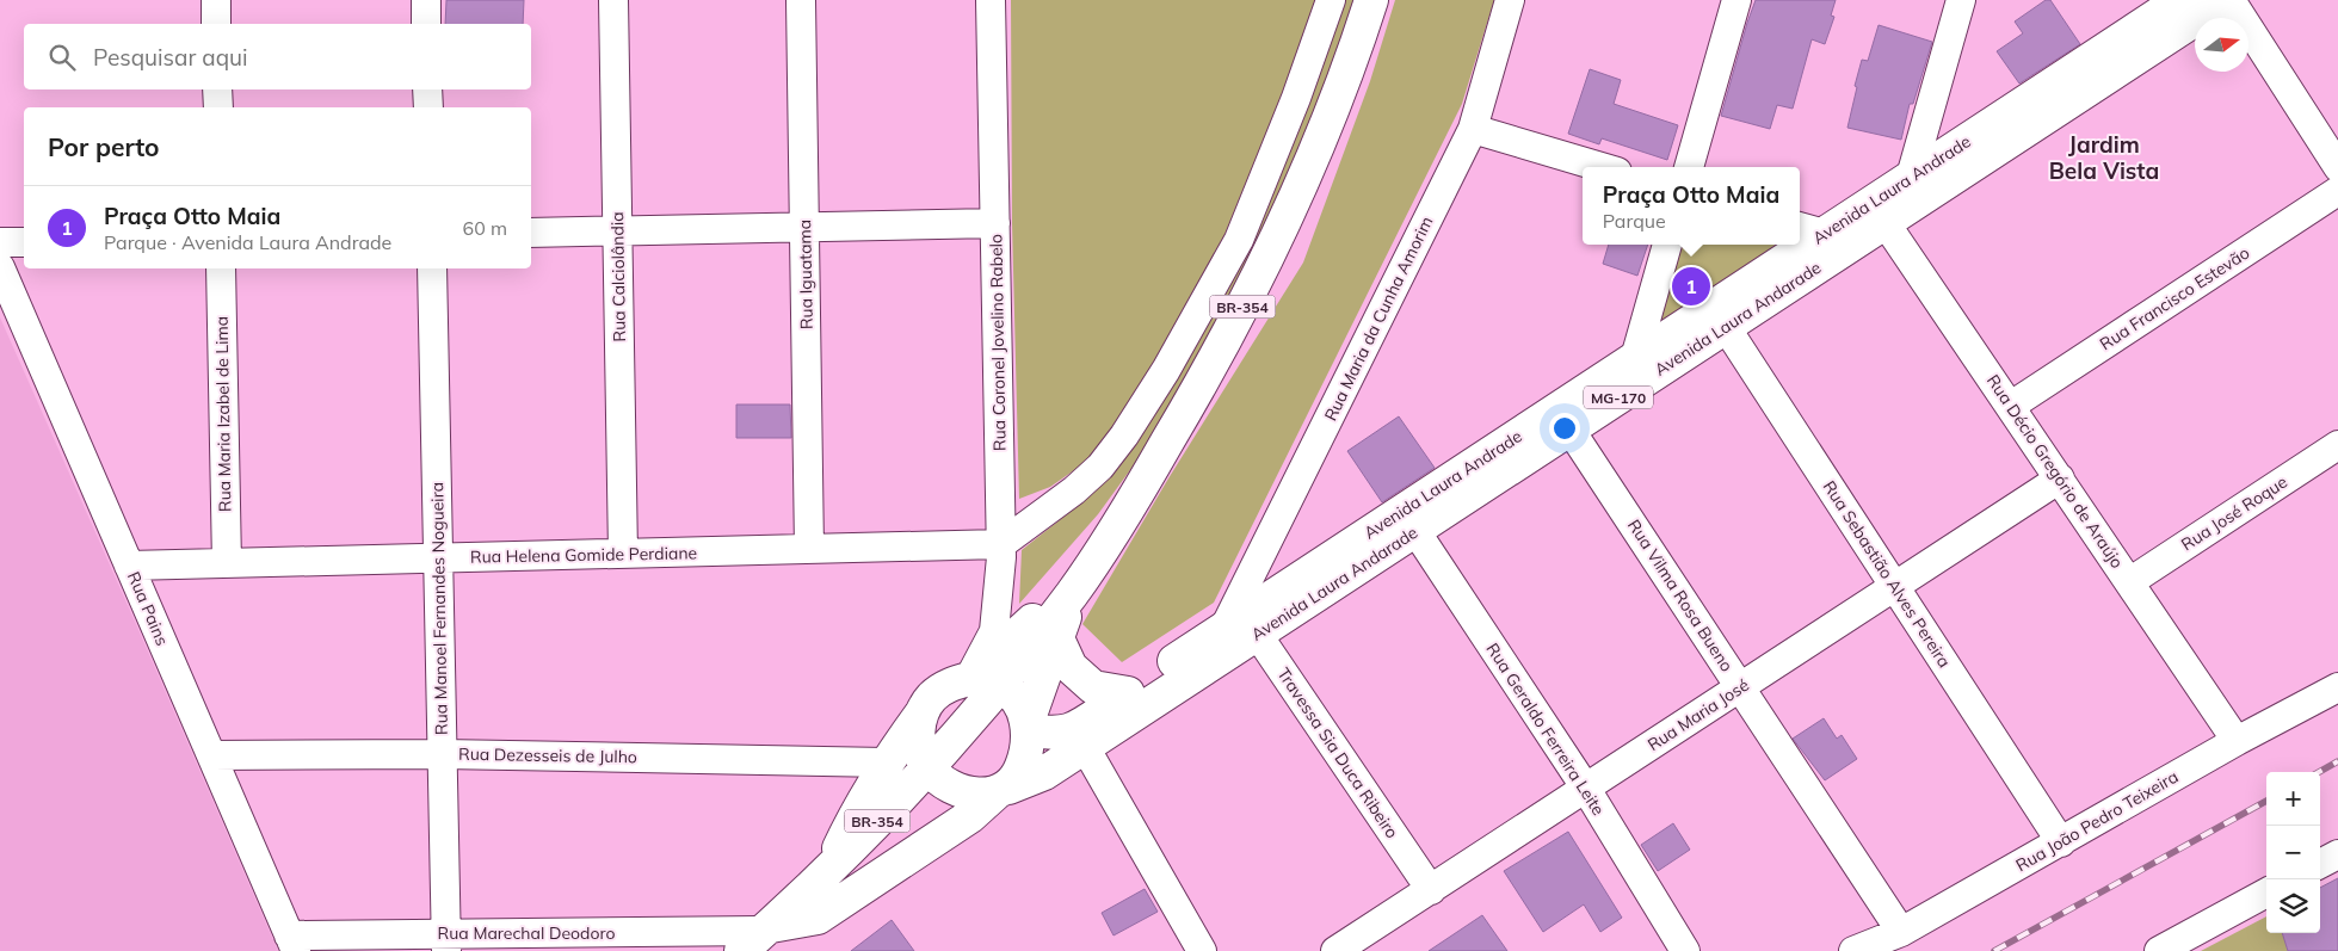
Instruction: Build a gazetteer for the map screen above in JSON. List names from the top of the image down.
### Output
{
  "streets": {
    "main road": [
      "Avenida Laura Andrade",
      "BR-354",
      "Avenida Laura Andarade",
      "MG-170"
    ],
    "street": [
      "Rua Iguatama",
      "Rua Calciolândia",
      "Rua Francisco Estevão",
      "Rua Maria da Cunha Amorim",
      "Rua Coronel Jovelino Rabelo",
      "Rua Maria Izabel de Lima",
      "Rua Décio Gregório de Araújo",
      "Rua José Roque",
      "Rua Helena Gomide Perdiane",
      "Rua Sebastião Alves Pereira",
      "Rua Vilma Rosa Bueno",
      "Rua Pains",
      "Rua Manoel Fernandes Nogueira",
      "Rua Maria José",
      "Rua Geraldo Ferreira Leite",
      "Travessa Sia Duca Ribeiro",
      "Rua Dezesseis de Julho",
      "Rua João Pedro Teixeira",
      "Rua Marechal Deodoro"
    ]
  },
  "crossings": [
    ["Avenida Laura Andrade", "Avenida Laura Andarade"],
    ["Avenida Laura Andrade", "Rua Décio Gregório de Araújo"],
    ["Avenida Laura Andrade", "Rua Sebastião Alves Pereira"],
    ["Avenida Laura Andrade", "Rua Vilma Rosa Bueno"],
    ["Rua Iguatama", "Rua Helena Gomide Perdiane"],
    ["Rua Calciolândia", "Rua Helena Gomide Perdiane"],
    ["Rua Francisco Estevão", "Rua Décio Gregório de Araújo"],
    ["BR-354", "Rua Marechal Deodoro"],
    ["Rua Maria da Cunha Amorim", "Avenida Laura Andarade"],
    ["Rua Maria da Cunha Amorim", "MG-170"],
    ["Rua Maria da Cunha Amorim", "Travessa Sia Duca Ribeiro"],
    ["Avenida Laura Andarade", "MG-170"],
    ["Avenida Laura Andarade", "Rua Décio Gregório de Araújo"],
    ["Avenida Laura Andarade", "Rua Sebastião Alves Pereira"],
    ["Avenida Laura Andarade", "Rua Vilma Rosa Bueno"],
    ["Avenida Laura Andarade", "Rua Geraldo Ferreira Leite"],
    ["Avenida Laura Andarade", "Travessa Sia Duca Ribeiro"],
    ["Rua Coronel Jovelino Rabelo", "Rua Helena Gomide Perdiane"],
    ["MG-170", "Travessa Sia Duca Ribeiro"],
    ["Rua Maria Izabel de Lima", "Rua Helena Gomide Perdiane"],
    ["Rua Décio Gregório de Araújo", "Rua José Roque"],
    ["Rua Décio Gregório de Araújo", "Rua Maria José"],
    ["Rua Décio Gregório de Araújo", "Rua João Pedro Teixeira"],
    ["Rua Helena Gomide Perdiane", "Rua Pains"],
    ["Rua Helena Gomide Perdiane", "Rua Manoel Fernandes Nogueira"],
    ["Rua Sebastião Alves Pereira", "Rua Maria José"],
    ["Rua Sebastião Alves Pereira", "Rua João Pedro Teixeira"],
    ["Rua Vilma Rosa Bueno", "Rua Maria José"],
    ["Rua Vilma Rosa Bueno", "Rua João Pedro Teixeira"],
    ["Rua Pains", "Rua Dezesseis de Julho"],
    ["Rua Pains", "Rua Marechal Deodoro"],
    ["Rua Manoel Fernandes Nogueira", "Rua Dezesseis de Julho"],
    ["Rua Manoel Fernandes Nogueira", "Rua Marechal Deodoro"],
    ["Rua Maria José", "Rua Geraldo Ferreira Leite"],
    ["Rua Maria José", "Travessa Sia Duca Ribeiro"]
  ],
  "districts": ["Jardim Bela Vista"],
  "north": "right",
  "page": {
    "search": "Pesquisar aqui",
    "heading": "Por perto",
    "popup": ["Praça Otto Maia", "Parque"],
    "list": [
      {
        "mark": "1",
        "name": "Praça Otto Maia",
        "note": "Parque · Avenida Laura Andrade",
        "value": "60 m"
      }
    ],
    "pins": "1",
    "map_buttons": ["+", "−"]
  }
}
